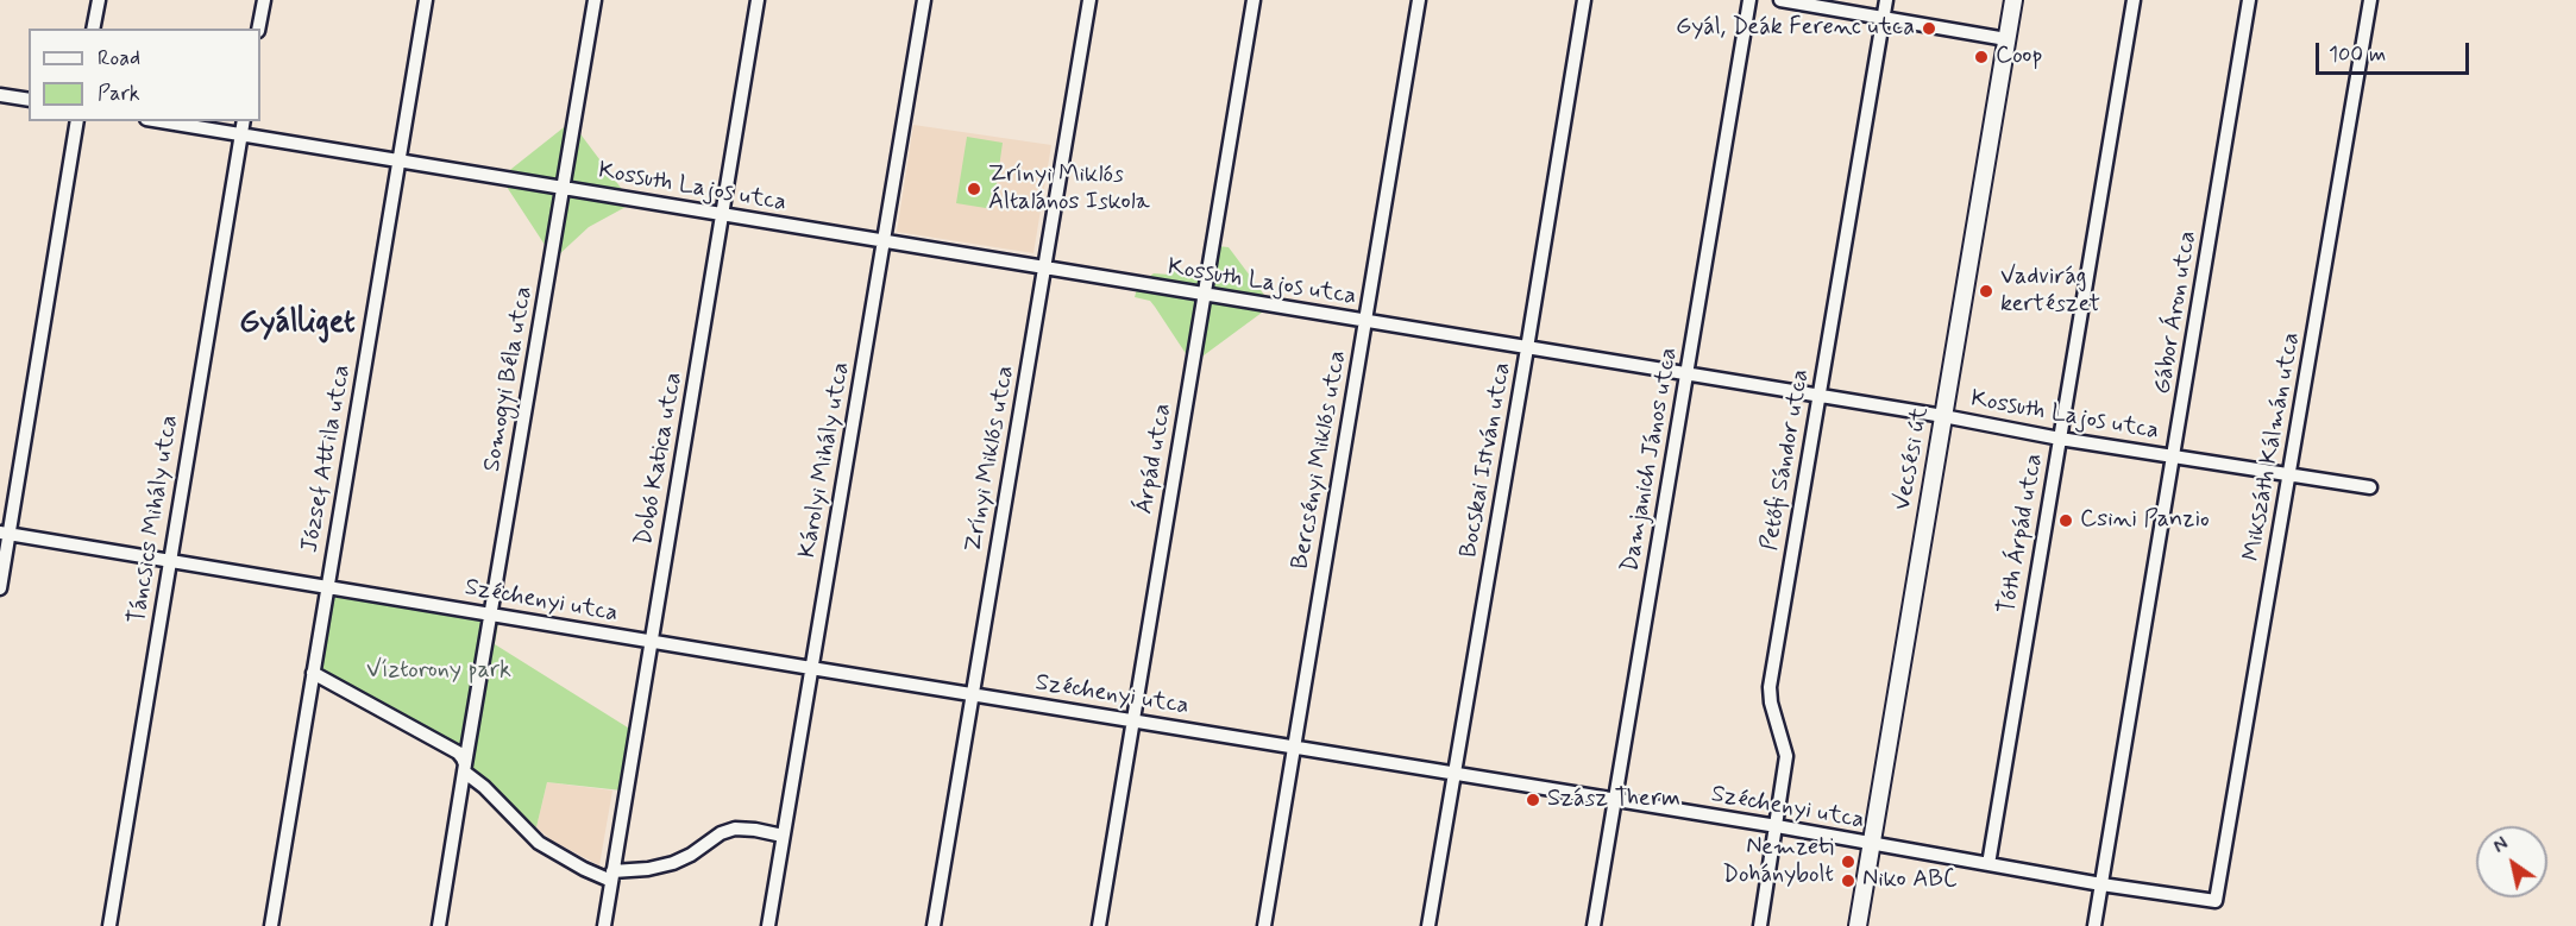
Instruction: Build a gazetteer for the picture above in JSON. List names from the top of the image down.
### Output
{
  "streets": {
    "main road": ["Vecsési út"],
    "street": [
      "Kossuth Lajos utca",
      "Gábor Áron utca",
      "Somogyi Béla utca",
      "Mikszáth Kálmán utca",
      "József Attila utca",
      "Dobó Katica utca",
      "Zrínyi Miklós utca",
      "Árpád utca",
      "Károlyi Mihály utca",
      "Bercsényi Miklós utca",
      "Bocskai István utca",
      "Damjanich János utca",
      "Petőfi Sándor utca",
      "Táncsics Mihály utca",
      "Tóth Árpád utca",
      "Széchenyi utca"
    ]
  },
  "crossings": [
    ["Kossuth Lajos utca", "Gábor Áron utca"],
    ["Kossuth Lajos utca", "Somogyi Béla utca"],
    ["Kossuth Lajos utca", "Mikszáth Kálmán utca"],
    ["Kossuth Lajos utca", "József Attila utca"],
    ["Kossuth Lajos utca", "Dobó Katica utca"],
    ["Kossuth Lajos utca", "Zrínyi Miklós utca"],
    ["Kossuth Lajos utca", "Árpád utca"],
    ["Kossuth Lajos utca", "Vecsési út"],
    ["Kossuth Lajos utca", "Károlyi Mihály utca"],
    ["Kossuth Lajos utca", "Bercsényi Miklós utca"],
    ["Kossuth Lajos utca", "Bocskai István utca"],
    ["Kossuth Lajos utca", "Damjanich János utca"],
    ["Kossuth Lajos utca", "Petőfi Sándor utca"],
    ["Kossuth Lajos utca", "Táncsics Mihály utca"],
    ["Kossuth Lajos utca", "Tóth Árpád utca"],
    ["Gábor Áron utca", "Széchenyi utca"],
    ["Somogyi Béla utca", "Széchenyi utca"],
    ["Mikszáth Kálmán utca", "Széchenyi utca"],
    ["József Attila utca", "Széchenyi utca"],
    ["Dobó Katica utca", "Széchenyi utca"],
    ["Zrínyi Miklós utca", "Széchenyi utca"],
    ["Árpád utca", "Széchenyi utca"],
    ["Vecsési út", "Széchenyi utca"],
    ["Károlyi Mihály utca", "Széchenyi utca"],
    ["Bercsényi Miklós utca", "Széchenyi utca"],
    ["Bocskai István utca", "Széchenyi utca"],
    ["Damjanich János utca", "Széchenyi utca"],
    ["Petőfi Sándor utca", "Széchenyi utca"],
    ["Táncsics Mihály utca", "Széchenyi utca"],
    ["Tóth Árpád utca", "Széchenyi utca"]
  ],
  "districts": ["Gyálliget"],
  "parks": ["Víztorony park"],
  "places": [
    "Gyál, Deák Ferenc utca",
    "Coop",
    "Zrínyi Miklós Általános Iskola",
    "Vadvirág kertészet",
    "Csini Panzio",
    "Szász Therm",
    "Nemzeti Dohánybolt",
    "Niko ABC"
  ],
  "legend": ["Road", "Park"],
  "scale_bar": "100 m",
  "north": "top left"
}
